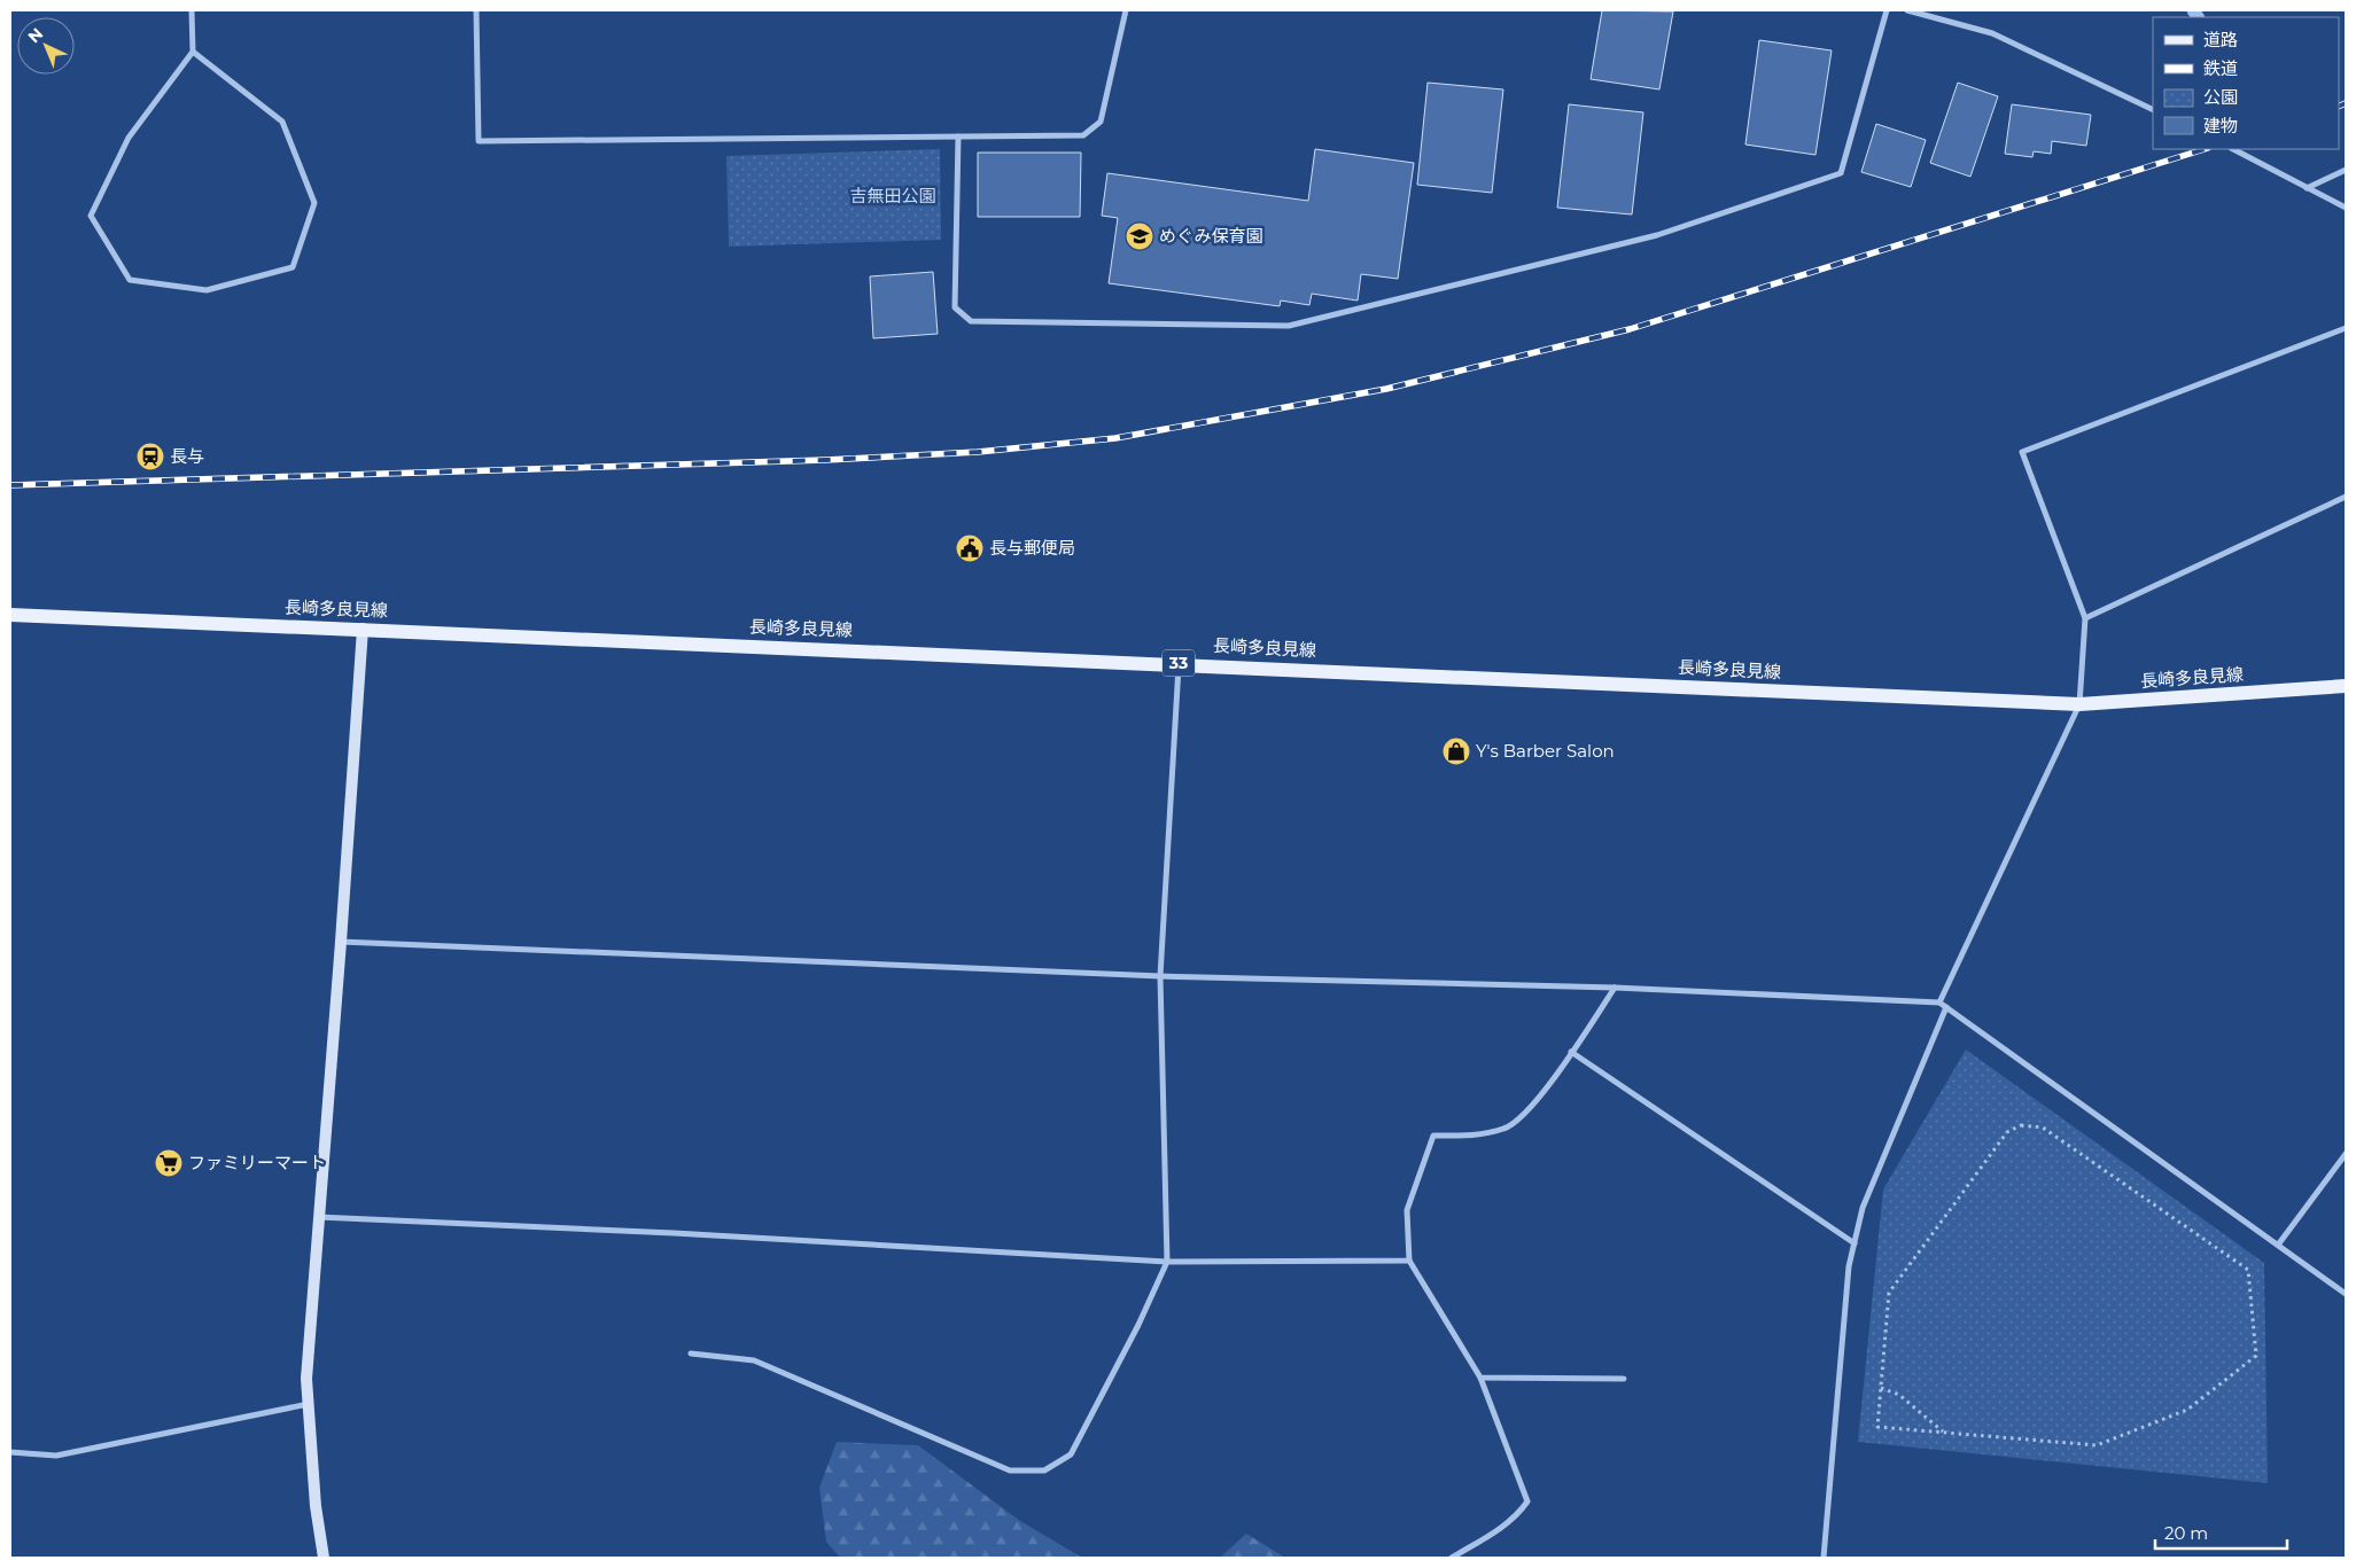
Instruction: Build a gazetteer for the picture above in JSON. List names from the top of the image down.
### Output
{
  "streets": {
    "main road": ["長崎多良見線", "33"]
  },
  "parks": ["吉無田公園"],
  "places": {
    "school or university": ["めぐみ保育園"],
    "station": ["長与"],
    "public building": ["長与郵便局"],
    "shop": ["Y's Barber Salon"],
    "supermarket": ["ファミリーマート"]
  },
  "legend": [
    "道路",
    "鉄道",
    "公園",
    "建物"
  ],
  "scale_bar": "20 m",
  "north": "top left"
}
